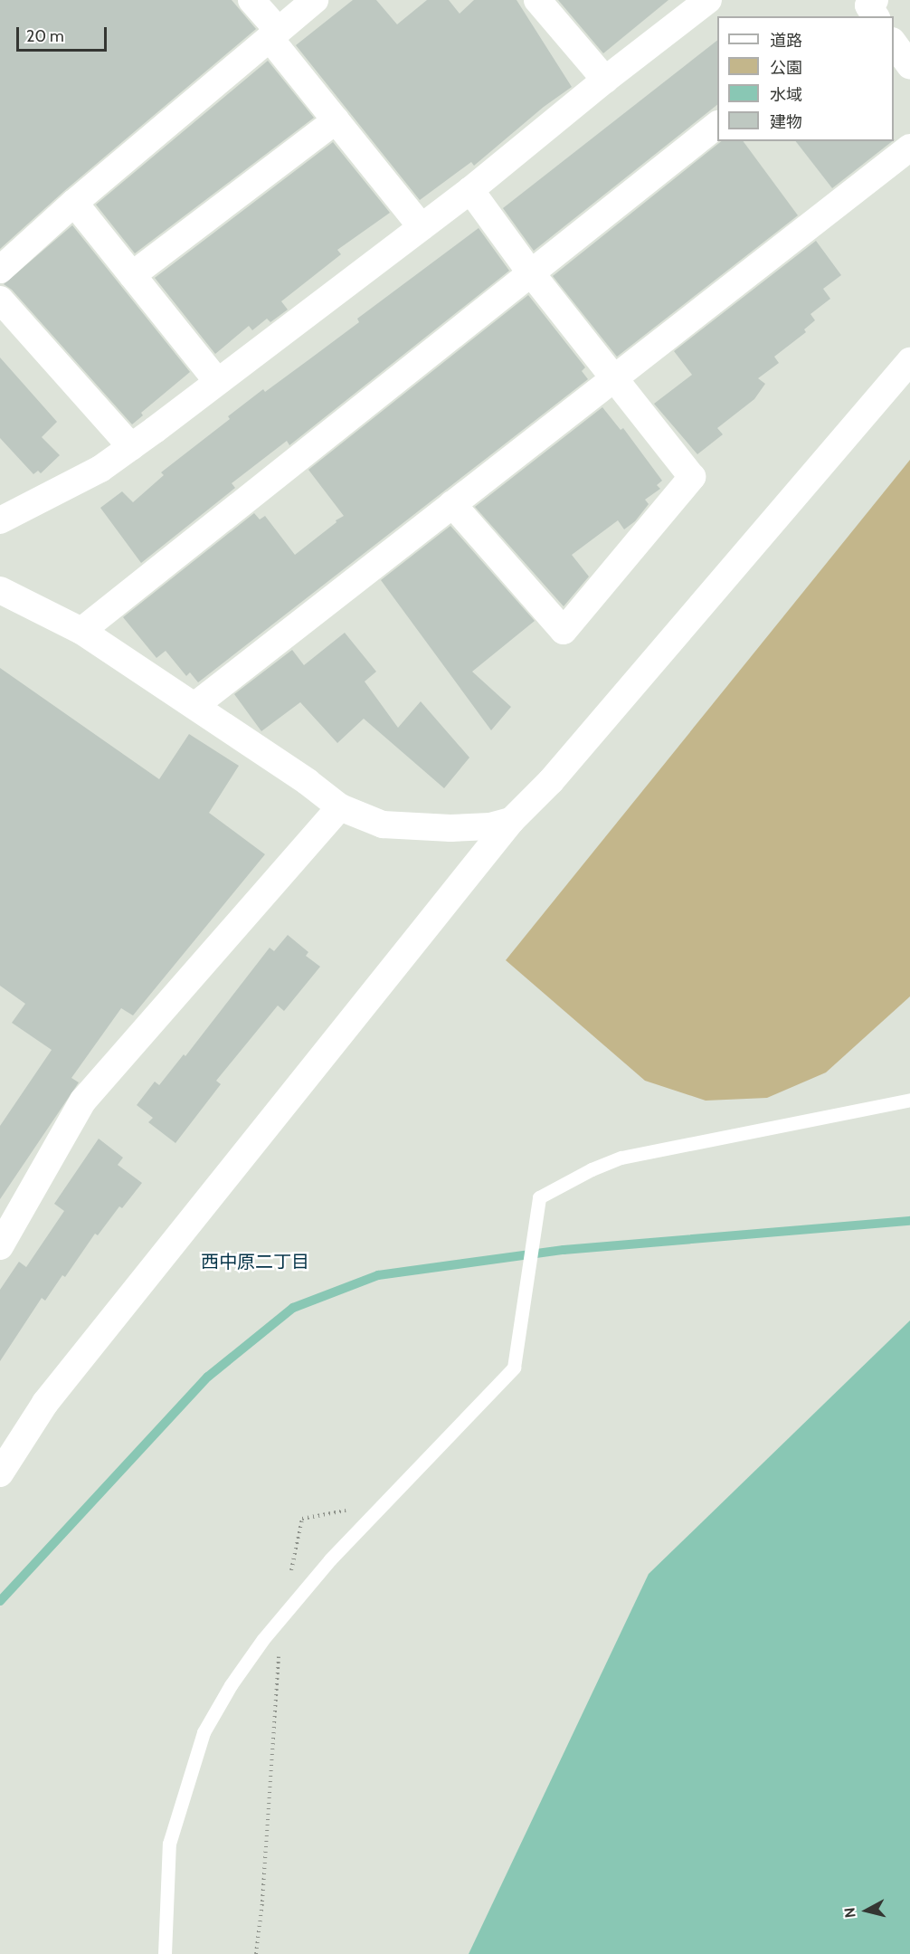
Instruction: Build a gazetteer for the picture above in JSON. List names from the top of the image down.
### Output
{
  "districts": ["西中原二丁目"],
  "legend": [
    "道路",
    "公園",
    "水域",
    "建物"
  ],
  "scale_bar": "20 m",
  "north": "left"
}
